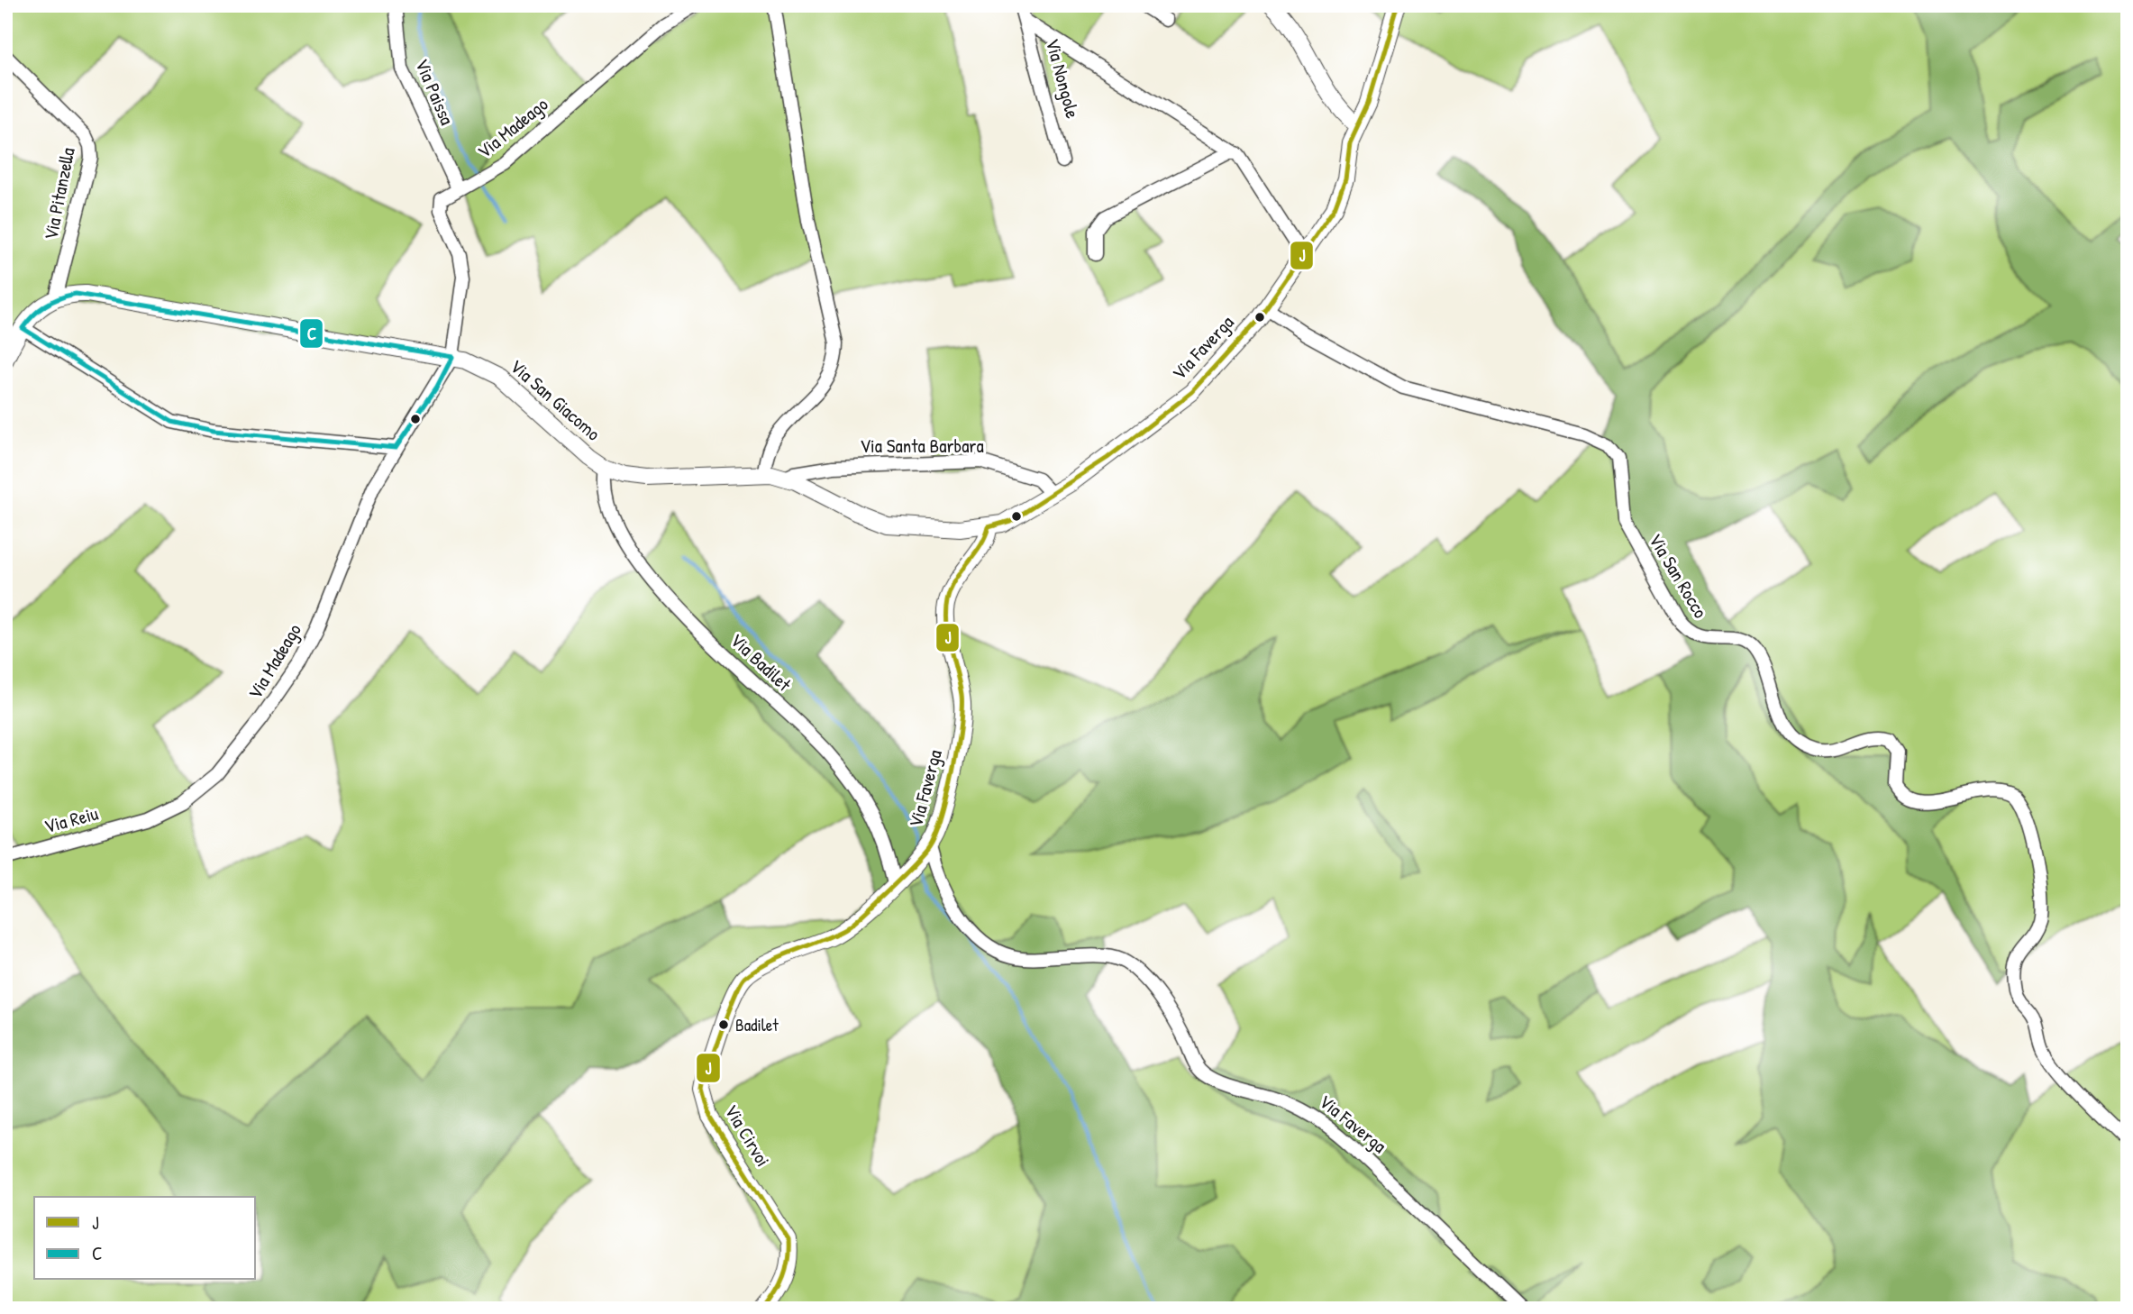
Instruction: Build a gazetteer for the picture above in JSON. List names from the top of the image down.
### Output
{
  "streets": {
    "street": [
      "Via Nongole",
      "Via Paissa",
      "Via Madeago",
      "Via Pitanzella",
      "Via Faverga",
      "Via San Giacomo",
      "Via Santa Barbara",
      "Via San Rocco",
      "Via Badilet",
      "Via Reiu",
      "Via Cirvoi"
    ]
  },
  "crossings": [
    ["Via Paissa", "Via Madeago"],
    ["Via Madeago", "Via San Giacomo"],
    ["Via Madeago", "Via Reiu"],
    ["Via Pitanzella", "Via San Giacomo"],
    ["Via Faverga", "Via San Giacomo"],
    ["Via Faverga", "Via Santa Barbara"],
    ["Via Faverga", "Via San Rocco"],
    ["Via Faverga", "Via Cirvoi"],
    ["Via San Giacomo", "Via Santa Barbara"],
    ["Via San Giacomo", "Via Badilet"],
    ["Via Badilet", "Via Cirvoi"]
  ],
  "places": ["Badilet"],
  "lines": ["transit line J", "transit line C"],
  "legend": ["J", "C"]
}
